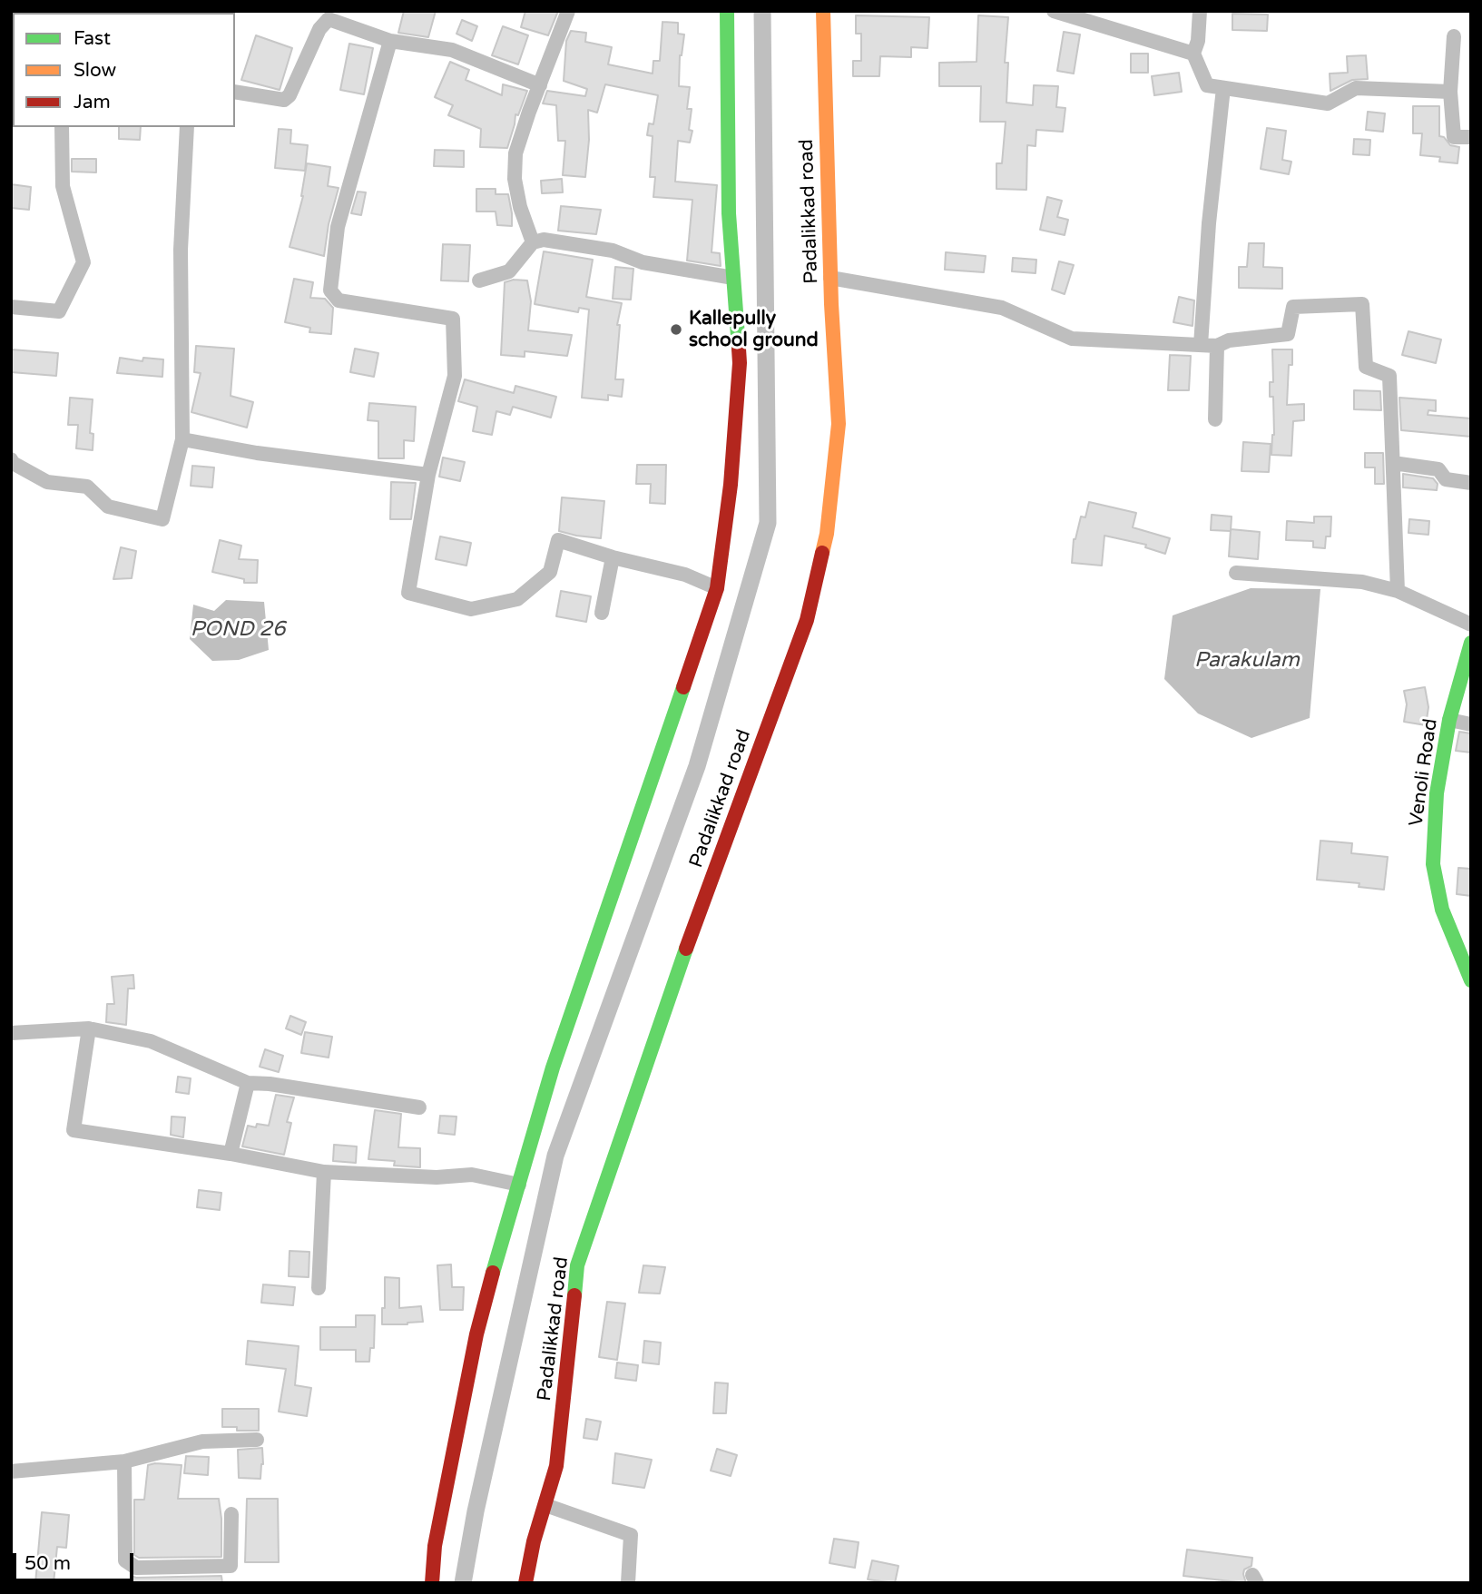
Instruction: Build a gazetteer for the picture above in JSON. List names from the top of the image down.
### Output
{
  "streets": {
    "street": ["Padalikkad road", "Venoli Road"]
  },
  "water": ["POND 26", "Parakulam"],
  "places": ["Kallepully school ground"],
  "legend": ["Fast", "Slow", "Jam"],
  "scale_bar": "50 m"
}
